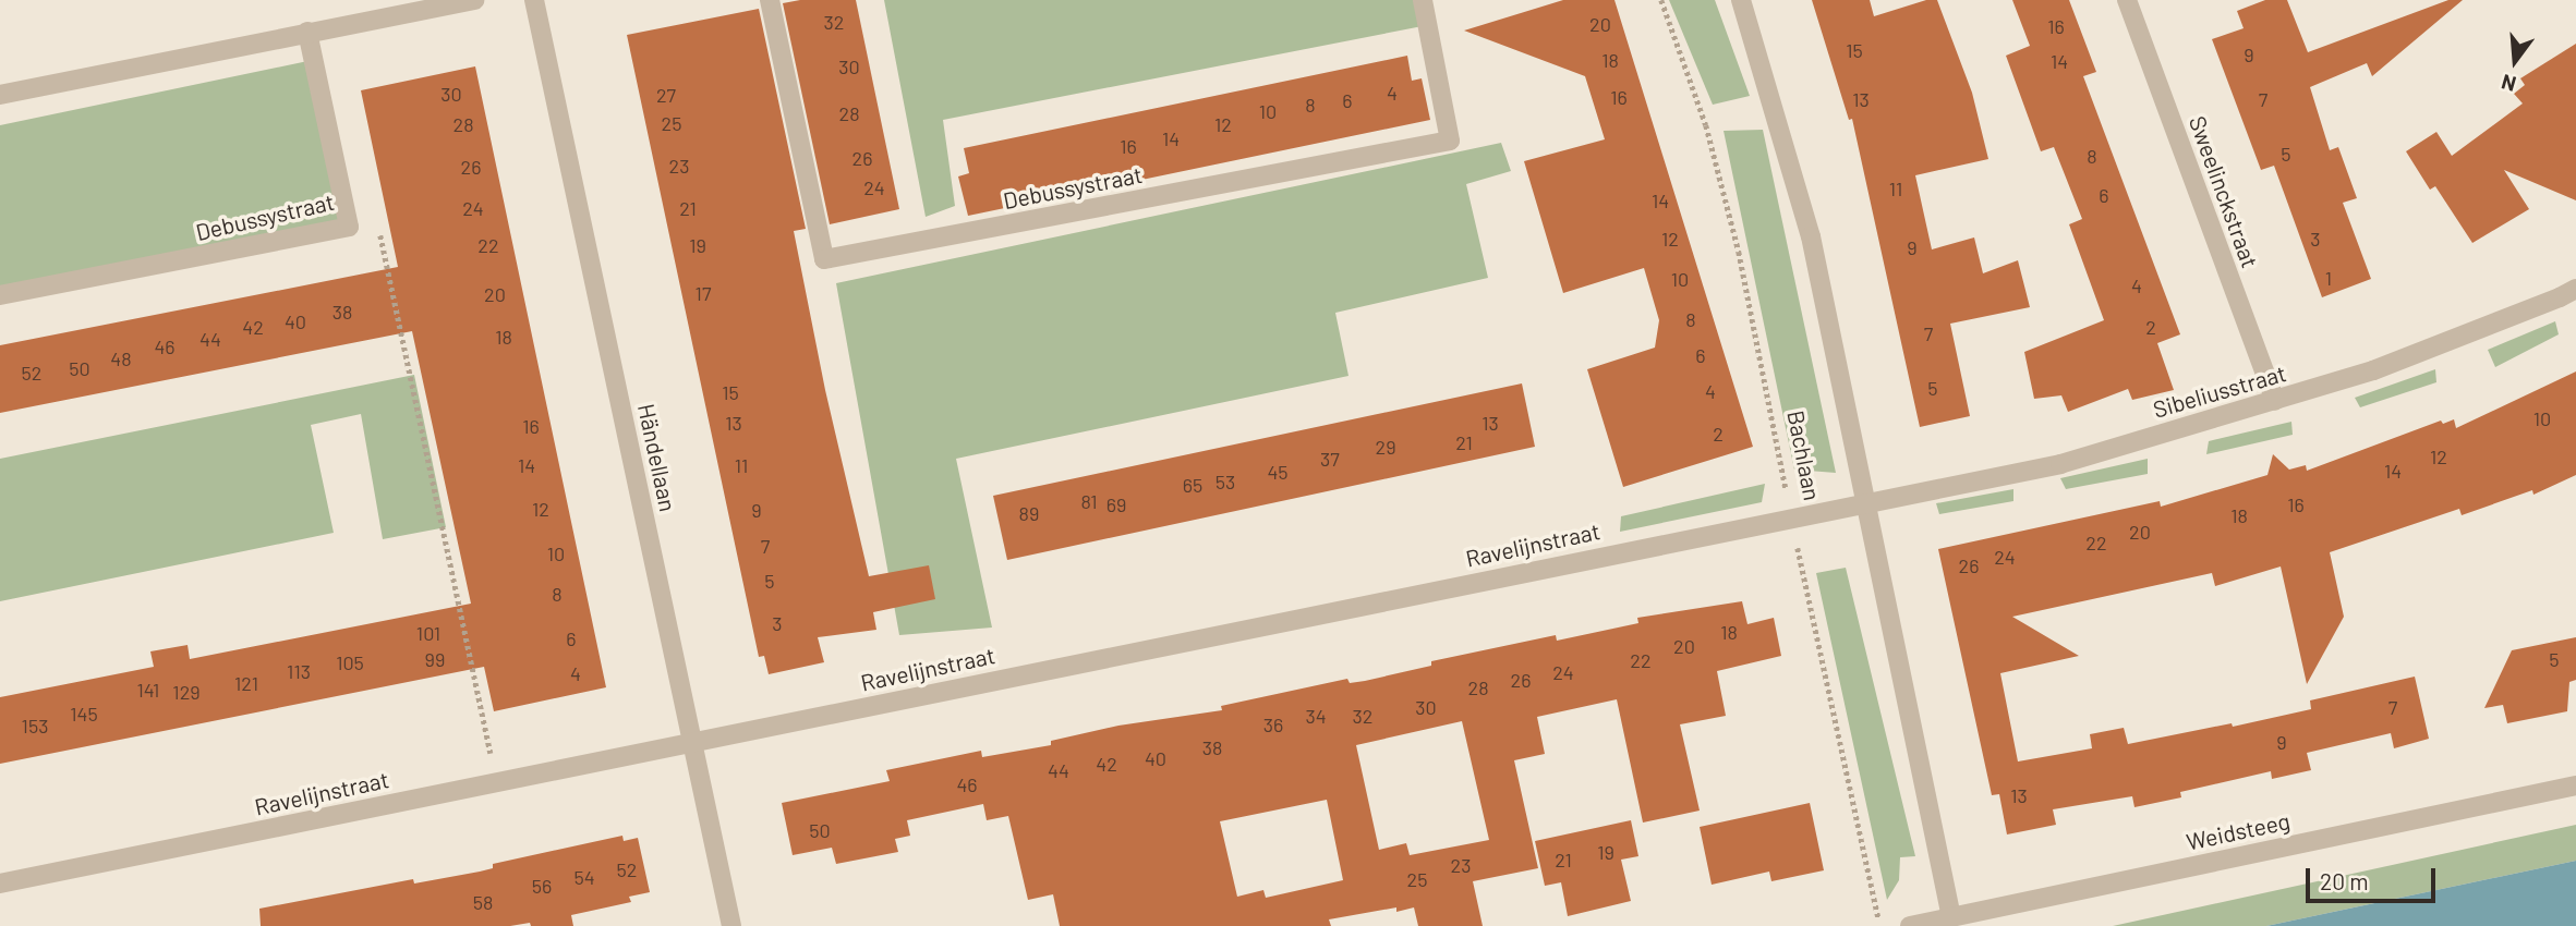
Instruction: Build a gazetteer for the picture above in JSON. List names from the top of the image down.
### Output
{
  "streets": {
    "street": [
      "Debussystraat",
      "Sweelinckstraat",
      "Sibeliusstraat",
      "Händellaan",
      "Ravelijnstraat",
      "Weidsteeg"
    ],
    "path": ["Bachlaan"]
  },
  "crossings": [
    ["Sweelinckstraat", "Sibeliusstraat"],
    ["Sibeliusstraat", "Ravelijnstraat"],
    ["Bachlaan", "Ravelijnstraat"],
    ["Händellaan", "Ravelijnstraat"]
  ],
  "house_numbers": [
    "32",
    "20",
    "16",
    "15",
    "9",
    "18",
    "14",
    "30",
    "4",
    "30",
    "27",
    "16",
    "13",
    "7",
    "6",
    "8",
    "10",
    "28",
    "25",
    "28",
    "12",
    "14",
    "16",
    "5",
    "8",
    "26",
    "23",
    "26",
    "24",
    "11",
    "6",
    "14",
    "24",
    "21",
    "12",
    "3",
    "22",
    "19",
    "9",
    "1",
    "10",
    "4",
    "17",
    "20",
    "38",
    "8",
    "40",
    "42",
    "2",
    "7",
    "18",
    "44",
    "46",
    "6",
    "48",
    "50",
    "52",
    "5",
    "4",
    "15",
    "10",
    "13",
    "13",
    "16",
    "2",
    "21",
    "29",
    "12",
    "37",
    "14",
    "11",
    "14",
    "45",
    "53",
    "65",
    "81",
    "69",
    "16",
    "12",
    "9",
    "89",
    "18",
    "20",
    "22",
    "7",
    "10",
    "24",
    "26",
    "5",
    "8",
    "3",
    "18",
    "101",
    "6",
    "20",
    "99",
    "5",
    "22",
    "105",
    "113",
    "24",
    "4",
    "26",
    "121",
    "28",
    "141",
    "129",
    "30",
    "7",
    "145",
    "34",
    "32",
    "36",
    "153",
    "9",
    "38",
    "40",
    "42",
    "44",
    "46",
    "13",
    "50",
    "19",
    "21",
    "23",
    "52",
    "54",
    "25",
    "56",
    "58"
  ],
  "scale_bar": "20 m",
  "north": "bottom"
}
